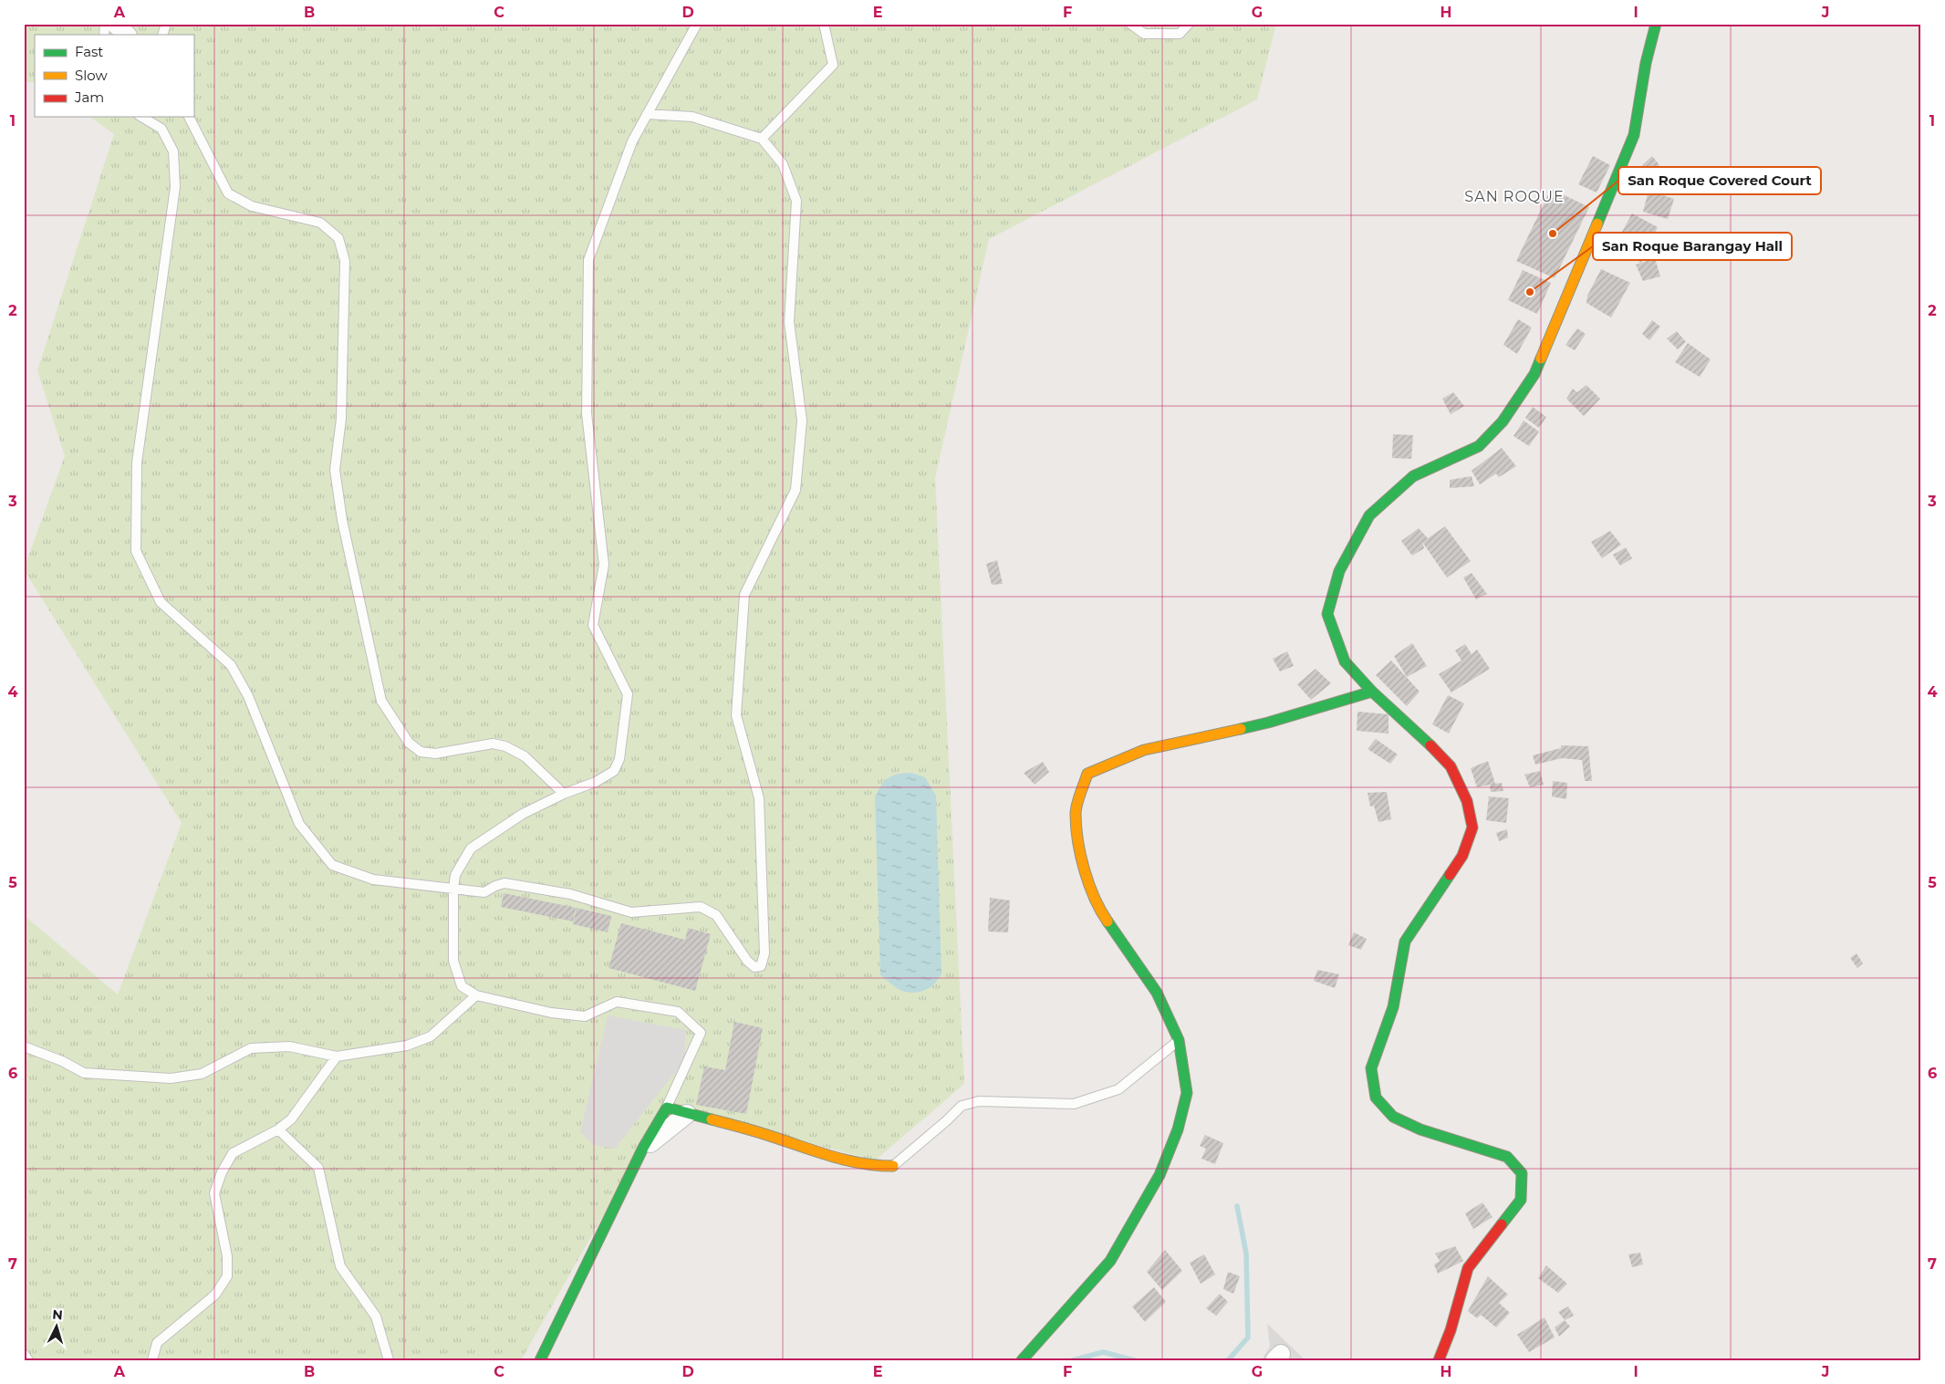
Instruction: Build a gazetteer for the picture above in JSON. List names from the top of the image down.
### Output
{
  "districts": ["SAN ROQUE"],
  "places": ["San Roque Covered Court", "San Roque Barangay Hall"],
  "legend": ["Fast", "Slow", "Jam"],
  "north": "top",
  "grid": {
    "columns": [
      "A",
      "B",
      "C",
      "D",
      "E",
      "F",
      "G",
      "H",
      "I",
      "J"
    ],
    "rows": [
      "1",
      "2",
      "3",
      "4",
      "5",
      "6",
      "7"
    ]
  }
}
